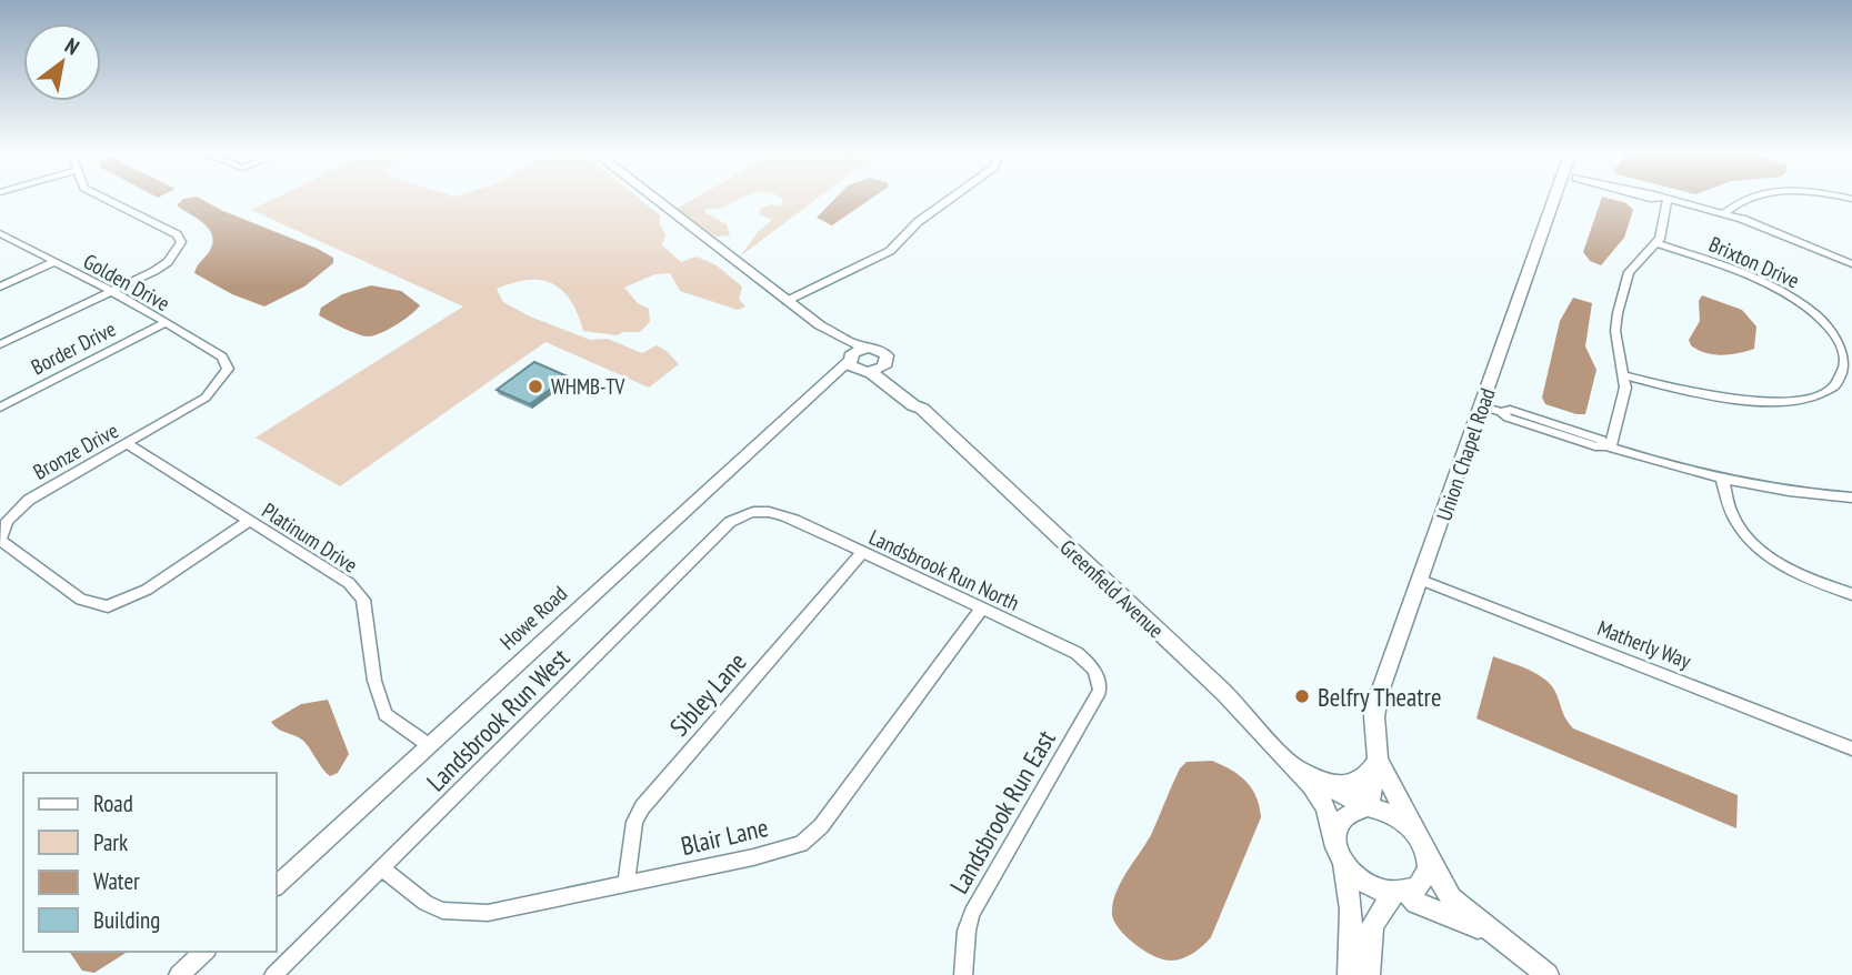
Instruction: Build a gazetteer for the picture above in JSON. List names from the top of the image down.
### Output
{
  "streets": {
    "main road": ["Union Chapel Road", "Greenfield Avenue"],
    "street": [
      "Brixton Drive",
      "Golden Drive",
      "Border Drive",
      "Bronze Drive",
      "Platinum Drive",
      "Landsbrook Run North",
      "Howe Road",
      "Matherly Way",
      "Sibley Lane",
      "Landsbrook Run West",
      "Landsbrook Run East",
      "Blair Lane"
    ]
  },
  "crossings": [
    ["Golden Drive", "Border Drive"],
    ["Golden Drive", "Bronze Drive"],
    ["Bronze Drive", "Platinum Drive"],
    ["Union Chapel Road", "Greenfield Avenue"],
    ["Union Chapel Road", "Matherly Way"],
    ["Platinum Drive", "Howe Road"],
    ["Landsbrook Run North", "Sibley Lane"],
    ["Landsbrook Run North", "Landsbrook Run West"],
    ["Landsbrook Run North", "Landsbrook Run East"],
    ["Landsbrook Run North", "Blair Lane"],
    ["Greenfield Avenue", "Howe Road"],
    ["Sibley Lane", "Blair Lane"],
    ["Landsbrook Run West", "Blair Lane"]
  ],
  "places": ["WHMB-TV", "Belfry Theatre"],
  "legend": [
    "Road",
    "Park",
    "Water",
    "Building"
  ],
  "north": "top right"
}
